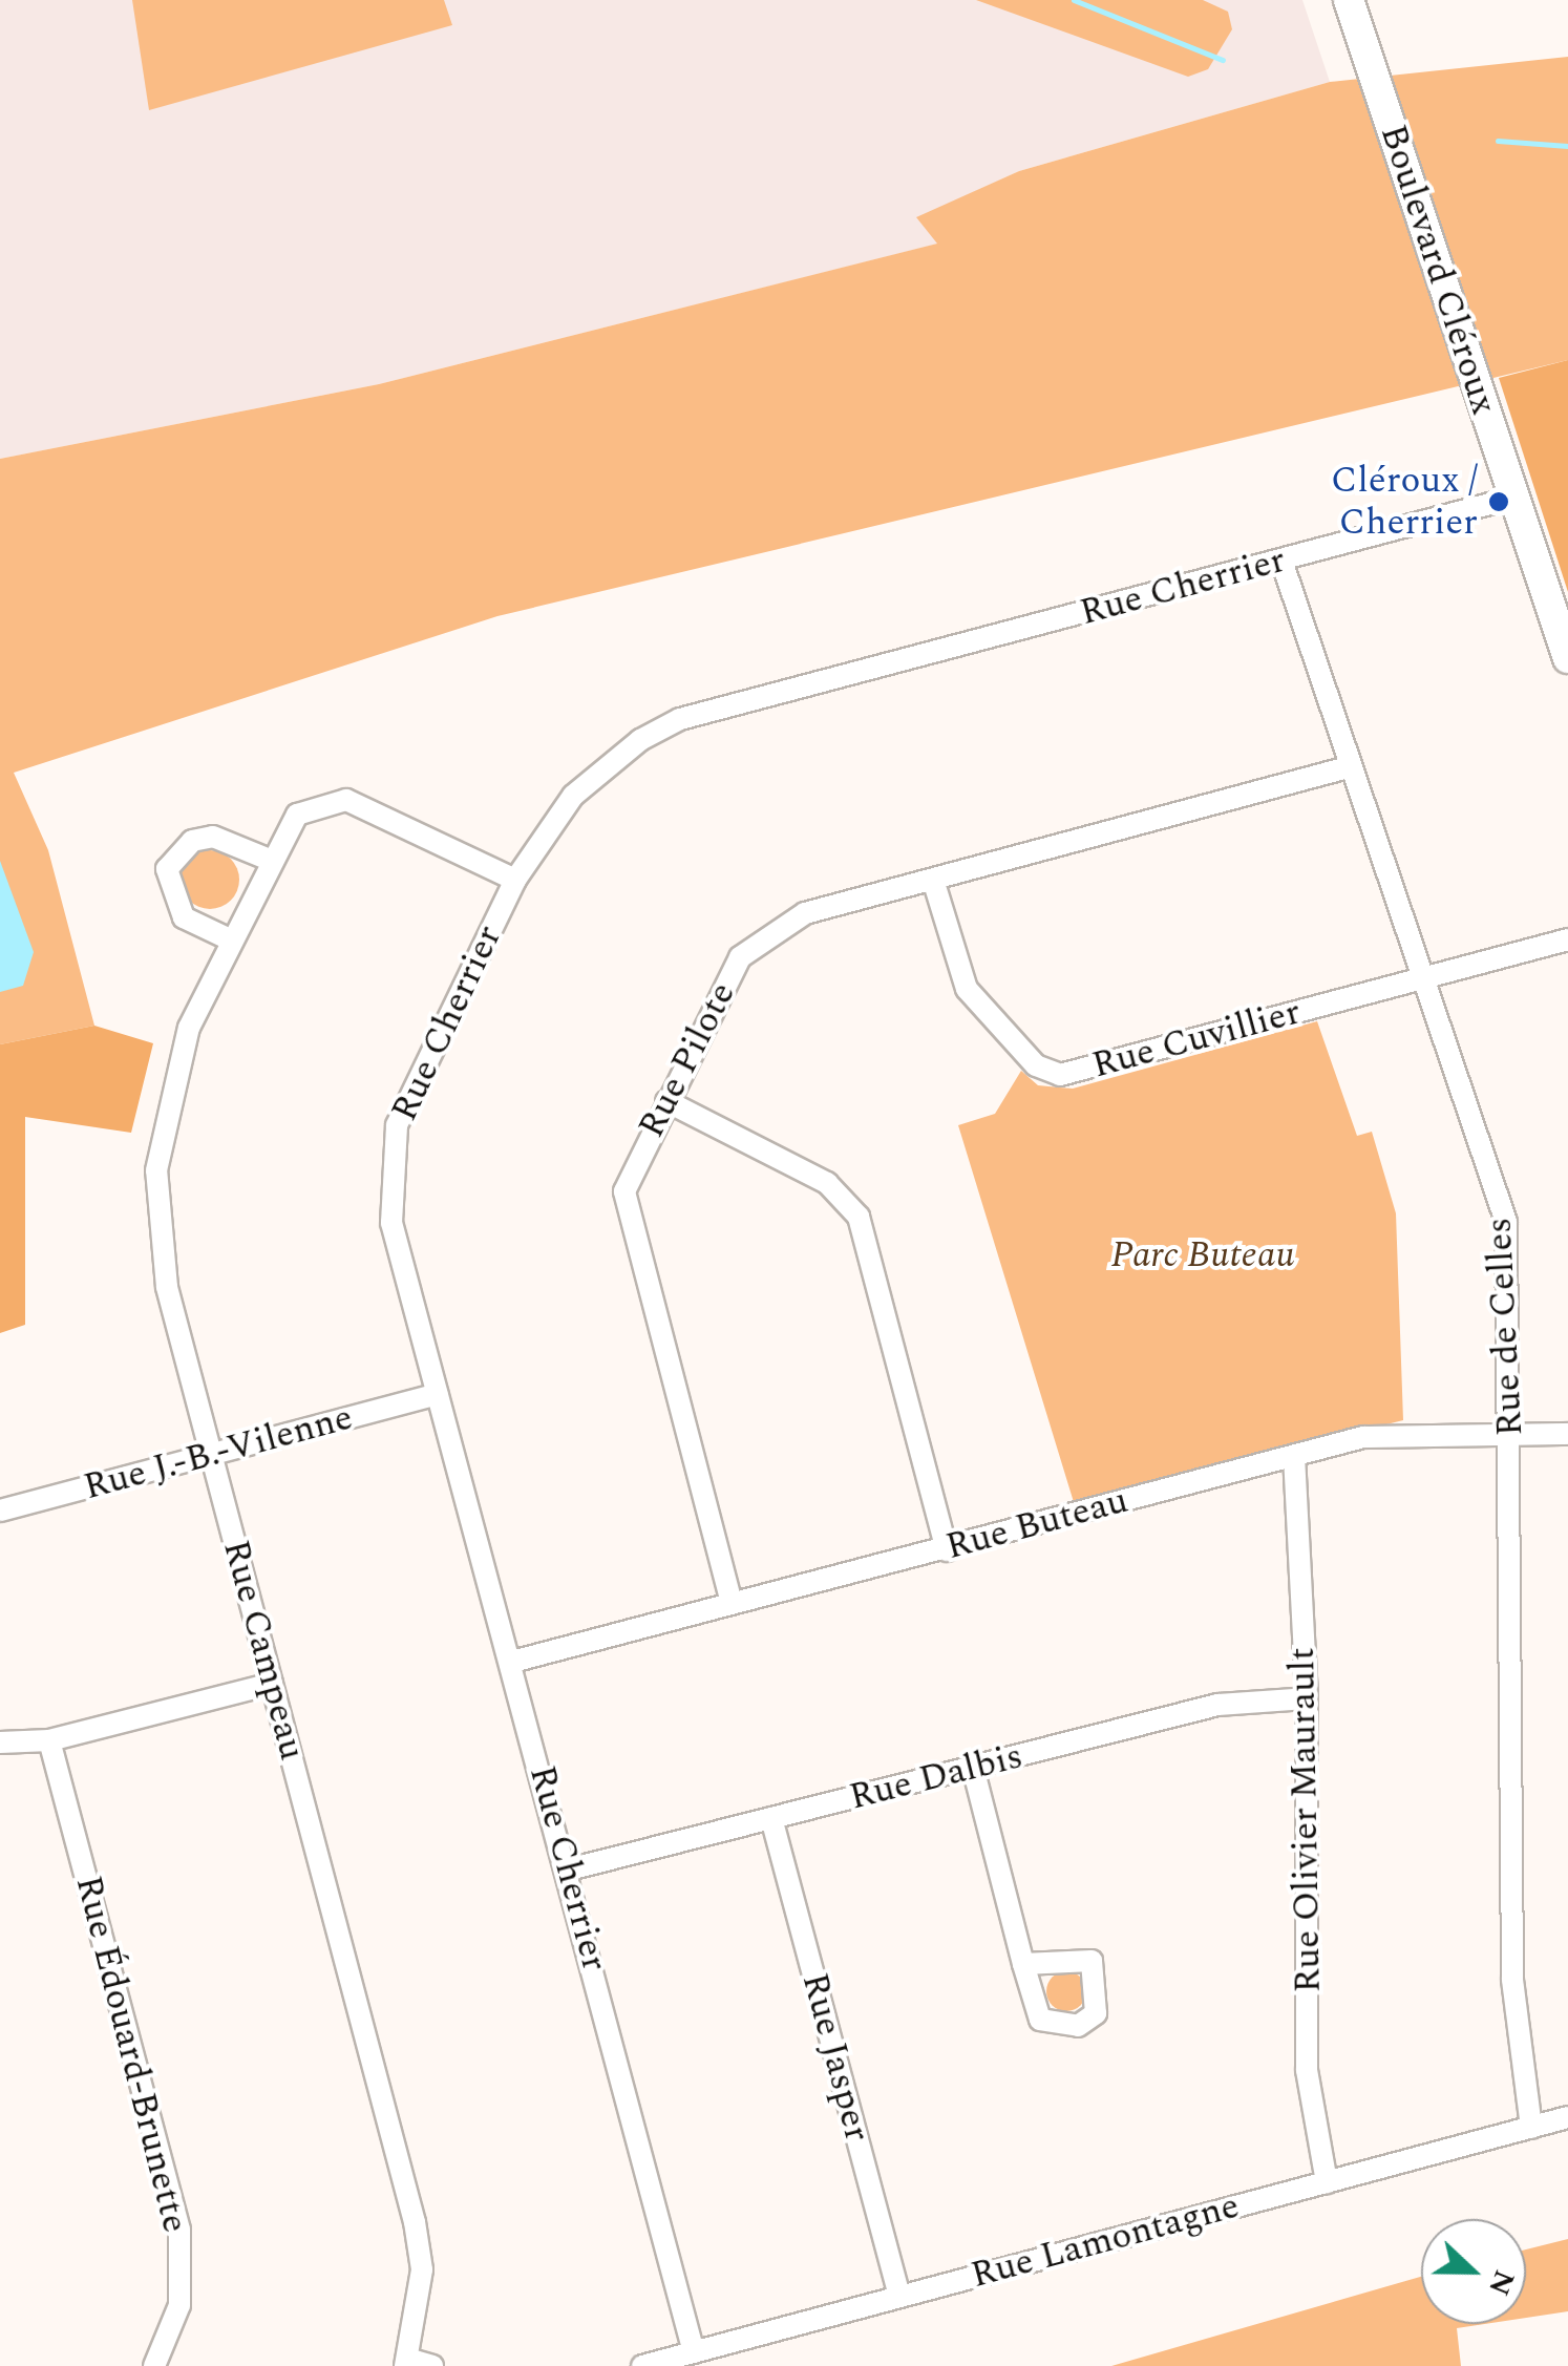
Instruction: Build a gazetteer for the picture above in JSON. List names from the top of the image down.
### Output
{
  "streets": {
    "street": [
      "Boulevard Cléroux",
      "Rue Cherrier",
      "Rue Cuvillier",
      "Rue Pilote",
      "Rue de Celles",
      "Rue J.-B.-Vilenne",
      "Rue Buteau",
      "Rue Campeau",
      "Rue Dalbis",
      "Rue Olivier Maurault",
      "Rue Édouard-Brunette",
      "Rue Jasper",
      "Rue Lamontagne"
    ]
  },
  "crossings": [
    ["Boulevard Cléroux", "Rue Cherrier"],
    ["Rue Cherrier", "Rue de Celles"],
    ["Rue Cherrier", "Rue J.-B.-Vilenne"],
    ["Rue Cherrier", "Rue Buteau"],
    ["Rue Cherrier", "Rue Campeau"],
    ["Rue Cherrier", "Rue Dalbis"],
    ["Rue Cherrier", "Rue Lamontagne"],
    ["Rue Cuvillier", "Rue Pilote"],
    ["Rue Cuvillier", "Rue de Celles"],
    ["Rue Pilote", "Rue de Celles"],
    ["Rue Pilote", "Rue Buteau"],
    ["Rue de Celles", "Rue Buteau"],
    ["Rue de Celles", "Rue Lamontagne"],
    ["Rue J.-B.-Vilenne", "Rue Campeau"],
    ["Rue Buteau", "Rue Olivier Maurault"],
    ["Rue Dalbis", "Rue Olivier Maurault"],
    ["Rue Dalbis", "Rue Jasper"],
    ["Rue Olivier Maurault", "Rue Lamontagne"],
    ["Rue Jasper", "Rue Lamontagne"]
  ],
  "parks": ["Parc Buteau"],
  "places": ["Cléroux / Cherrier"],
  "north": "right"
}
